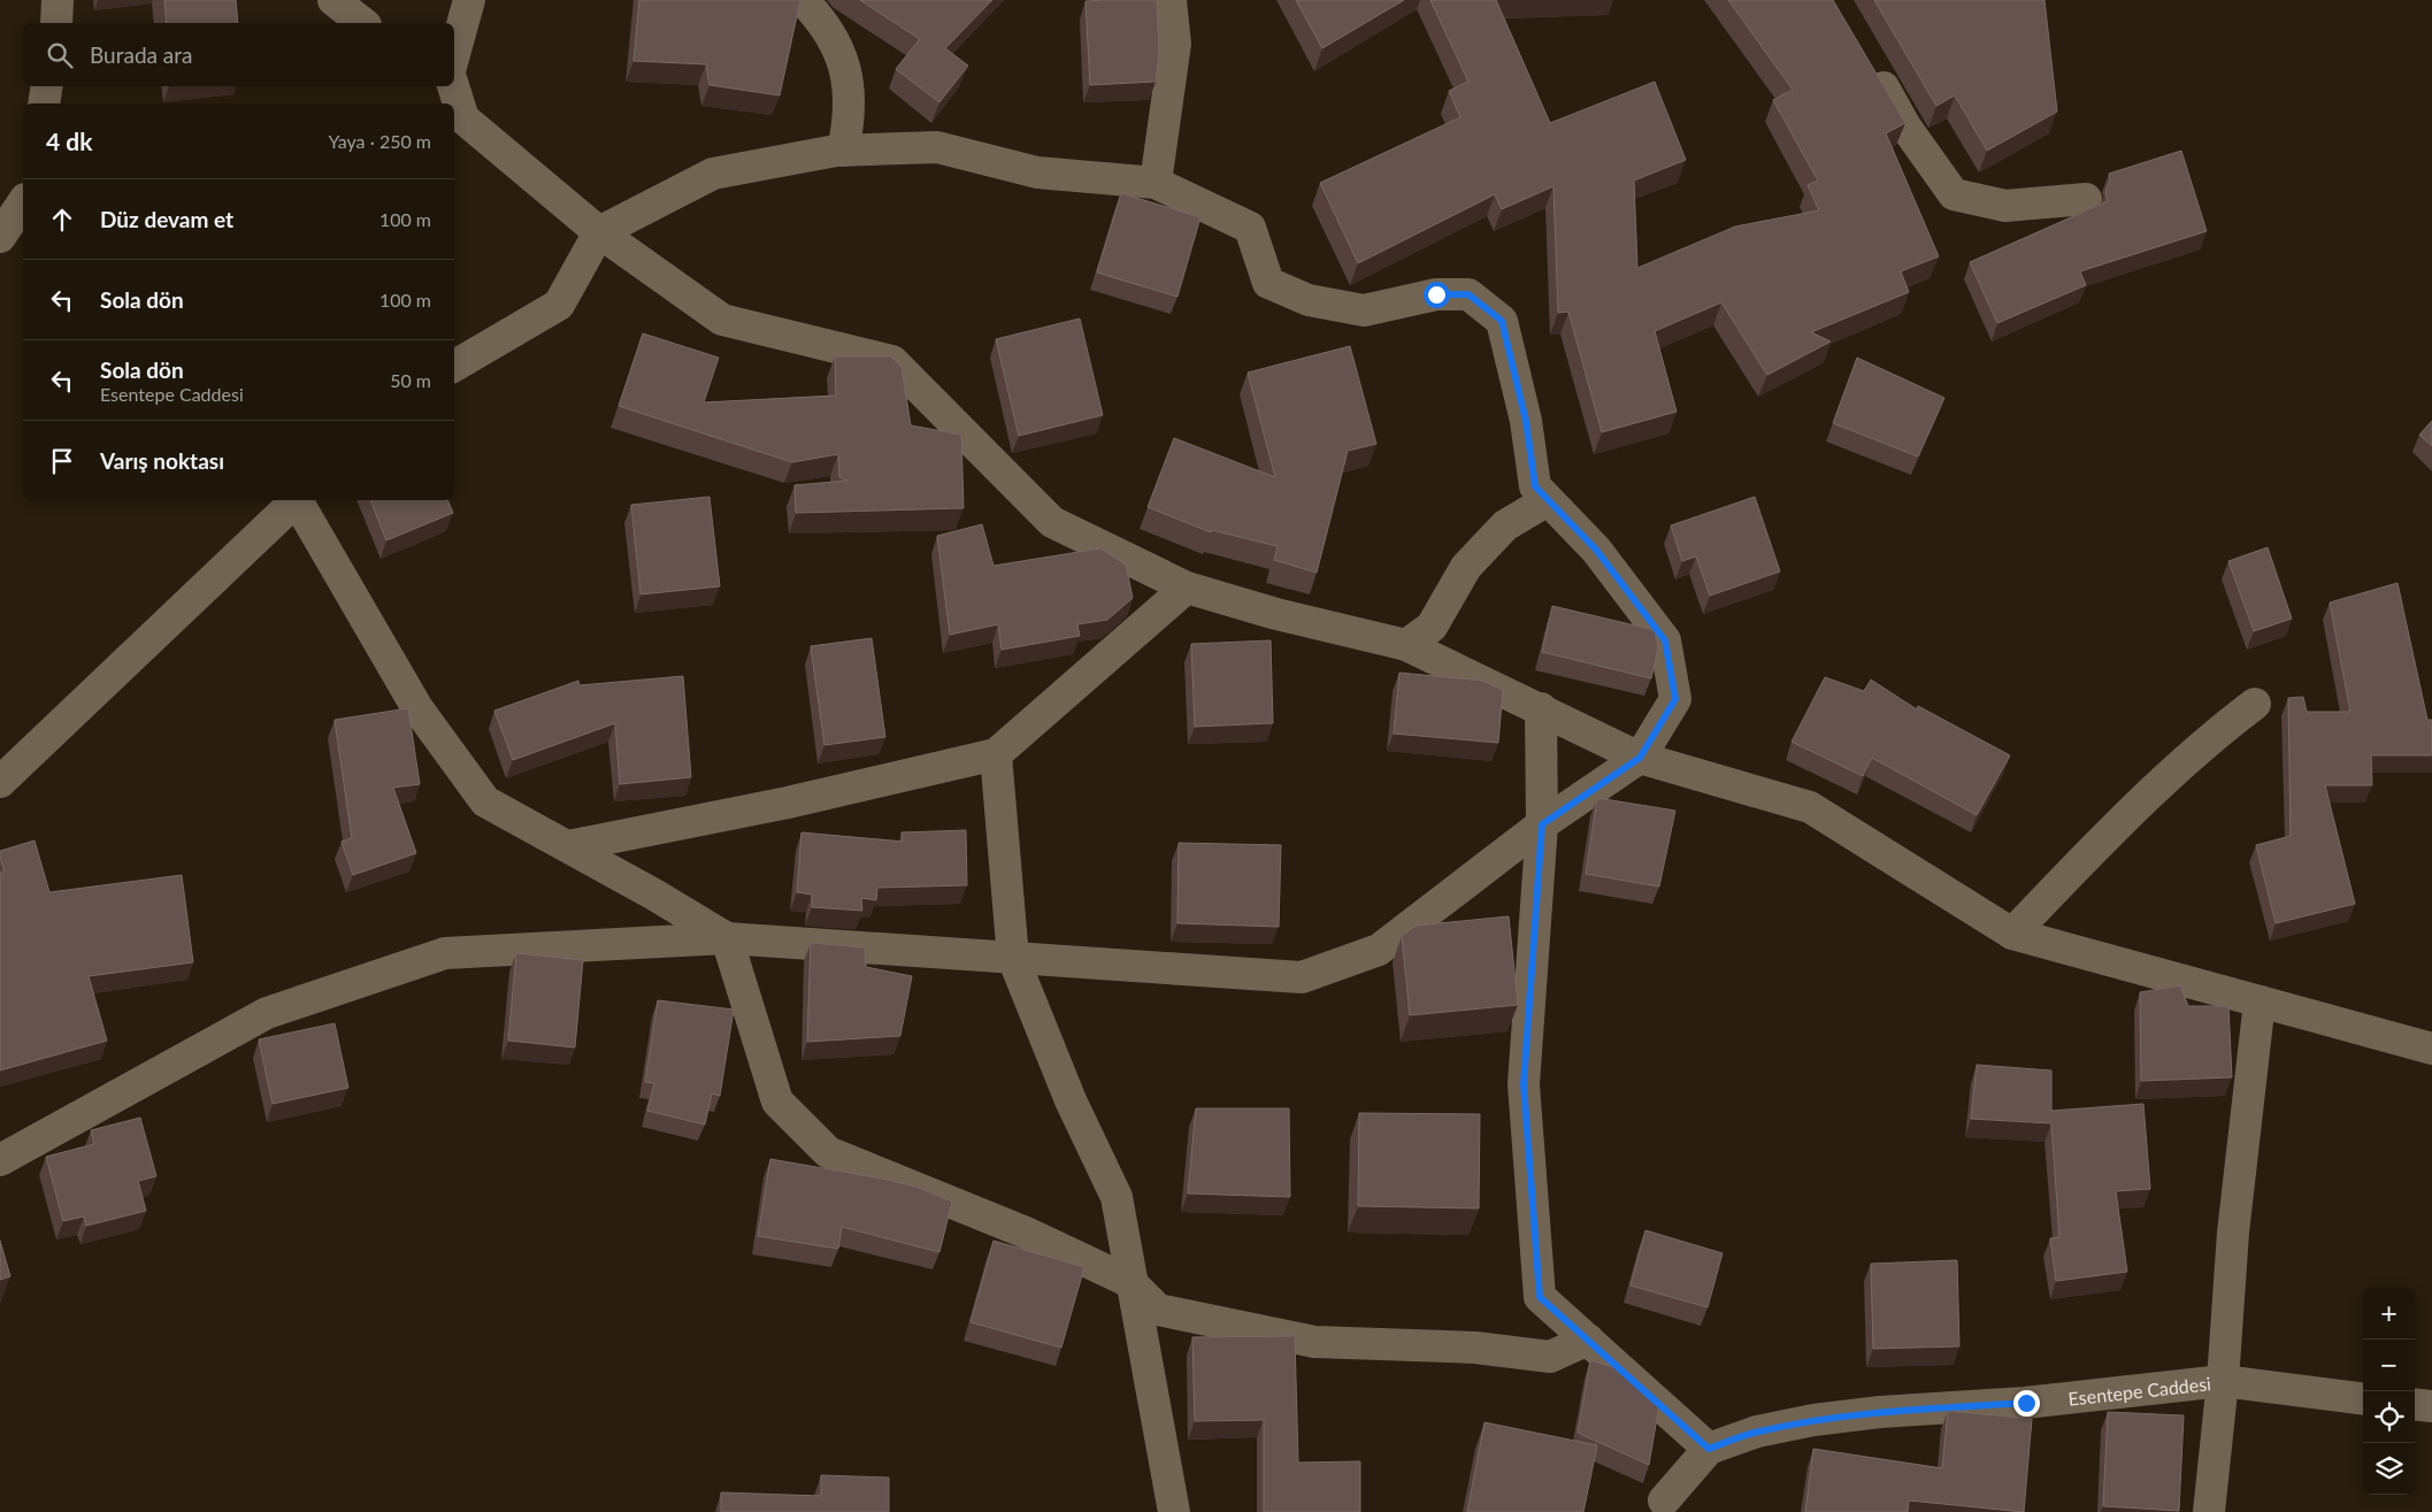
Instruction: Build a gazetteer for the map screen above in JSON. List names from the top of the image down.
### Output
{
  "streets": {
    "street": ["Esentepe Caddesi"]
  },
  "page": {
    "search": "Burada ara",
    "heading": ["4 dk", "Yaya · 250 m"],
    "list": [
      ["Düz devam et", "100 m"],
      ["Sola dön", "100 m"],
      ["Sola dön", "Esentepe Caddesi", "50 m"],
      "Varış noktası"
    ],
    "map_buttons": ["+", "−"]
  }
}
